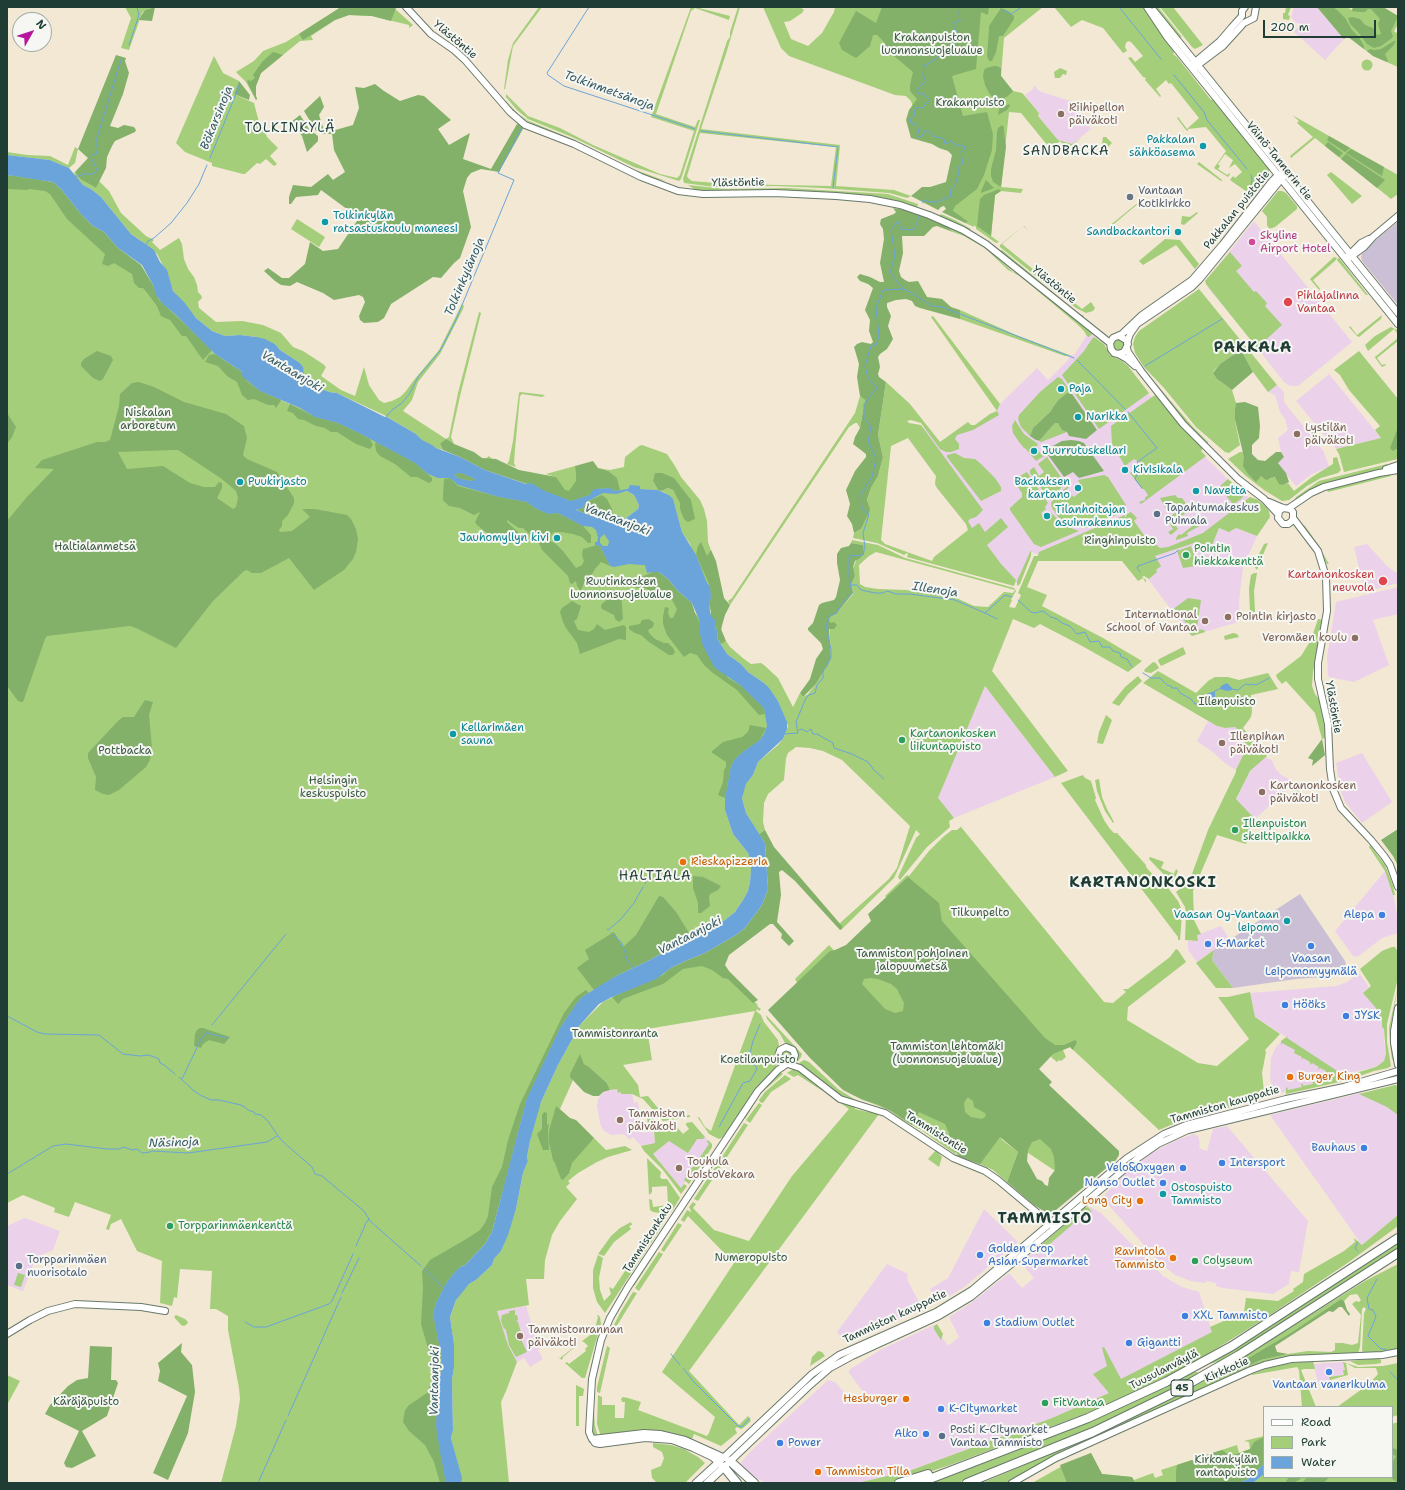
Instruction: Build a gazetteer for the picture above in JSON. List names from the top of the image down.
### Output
{
  "streets": {
    "highway": ["Tuusulanväylä", "45"],
    "main road": [
      "Ylästöntie",
      "Väinö Tannerin tie",
      "Pakkalan puistotie",
      "Tammiston kauppatie",
      "Tammistontie",
      "Tammistonkatu",
      "Kirkkotie"
    ]
  },
  "crossings": [
    ["Ylästöntie", "Pakkalan puistotie"],
    ["Väinö Tannerin tie", "Pakkalan puistotie"],
    ["Tammiston kauppatie", "Tammistontie"],
    ["Tammiston kauppatie", "Tammistonkatu"],
    ["Tammistontie", "Tammistonkatu"]
  ],
  "districts": [
    "TOLKINKYLÄ",
    "SANDBACKA",
    "PAKKALA",
    "HALTIALA",
    "KARTANONKOSKI",
    "TAMMISTO"
  ],
  "water": [
    "Tolkinmetsänoja",
    "Bökarsinoja",
    "Tolkinkylänoja",
    "Vantaanjoki",
    "Illenoja",
    "Näsinoja"
  ],
  "parks": [
    "Krakanpuiston luonnonsuojelualue",
    "Krakanpuisto",
    "Niskalan arboretum",
    "Ringhinpuisto",
    "Haltialanmetsä",
    "Ruutinkosken luonnonsuojelualue",
    "Illenpuisto",
    "Pottbacka",
    "Helsingin keskuspuisto",
    "Tilkunpelto",
    "Tammiston pohjoinen jalopuumetsä",
    "Tammistonranta",
    "Tammiston lehtomäki (luonnonsuojelualue)",
    "Koetilanpuisto",
    "Numeropuisto",
    "Käräjäpuisto",
    "Kirkonkylän rantapuisto"
  ],
  "places": [
    "Riihipellon päiväkoti",
    "Pakkalan sähköasema",
    "Vantaan Kotikirkko",
    "Tolkinkylän ratsastuskoulu maneesi",
    "Sandbackantori",
    "Skyline Airport Hotel",
    "Pihlajalinna Vantaa",
    "Paja",
    "Narikka",
    "Lystilän päiväkoti",
    "Juurrutuskellari",
    "Kivisikala",
    "Puukirjasto",
    "Backaksen kartano",
    "Navetta",
    "Tapahtumakeskus Puimala",
    "Tilanhoitajan asuinrakennus",
    "Jauhomyllyn kivi",
    "Pointin hiekkakenttä",
    "Kartanonkosken neuvola",
    "Pointin kirjasto",
    "International School of Vantaa",
    "Veromäen koulu",
    "Kellarimäen sauna",
    "Kartanonkosken liikuntapuisto",
    "Illenpihan päiväkoti",
    "Kartanonkosken päiväkoti",
    "Illenpuiston skeittipaikka",
    "Rieskapizzeria",
    "Alepa",
    "Vaasan Oy-Vantaan leipomo",
    "K-Market",
    "Vaasan Leipomomyymälä",
    "Hööks",
    "JYSK",
    "Burger King",
    "Tammiston päiväkoti",
    "Bauhaus",
    "Intersport",
    "Touhula LoistoVekara",
    "Velo&Oxygen",
    "Nanso Outlet",
    "Ostospuisto Tammisto",
    "Long City",
    "Torpparinmäenkenttä",
    "Golden Crop Asian Supermarket",
    "Ravintola Tammisto",
    "Colyseum",
    "Torpparinmäen nuorisotalo",
    "XXL Tammisto",
    "Stadium Outlet",
    "Tammistonrannan päiväkoti",
    "Gigantti",
    "Vantaan vanerikulma",
    "Hesburger",
    "FitVantaa",
    "K-Citymarket",
    "Alko",
    "Posti K-Citymarket Vantaa Tammisto",
    "Power",
    "Tammiston Tilla"
  ],
  "legend": ["Road", "Park", "Water"],
  "scale_bar": "200 m",
  "north": "top right"
}
